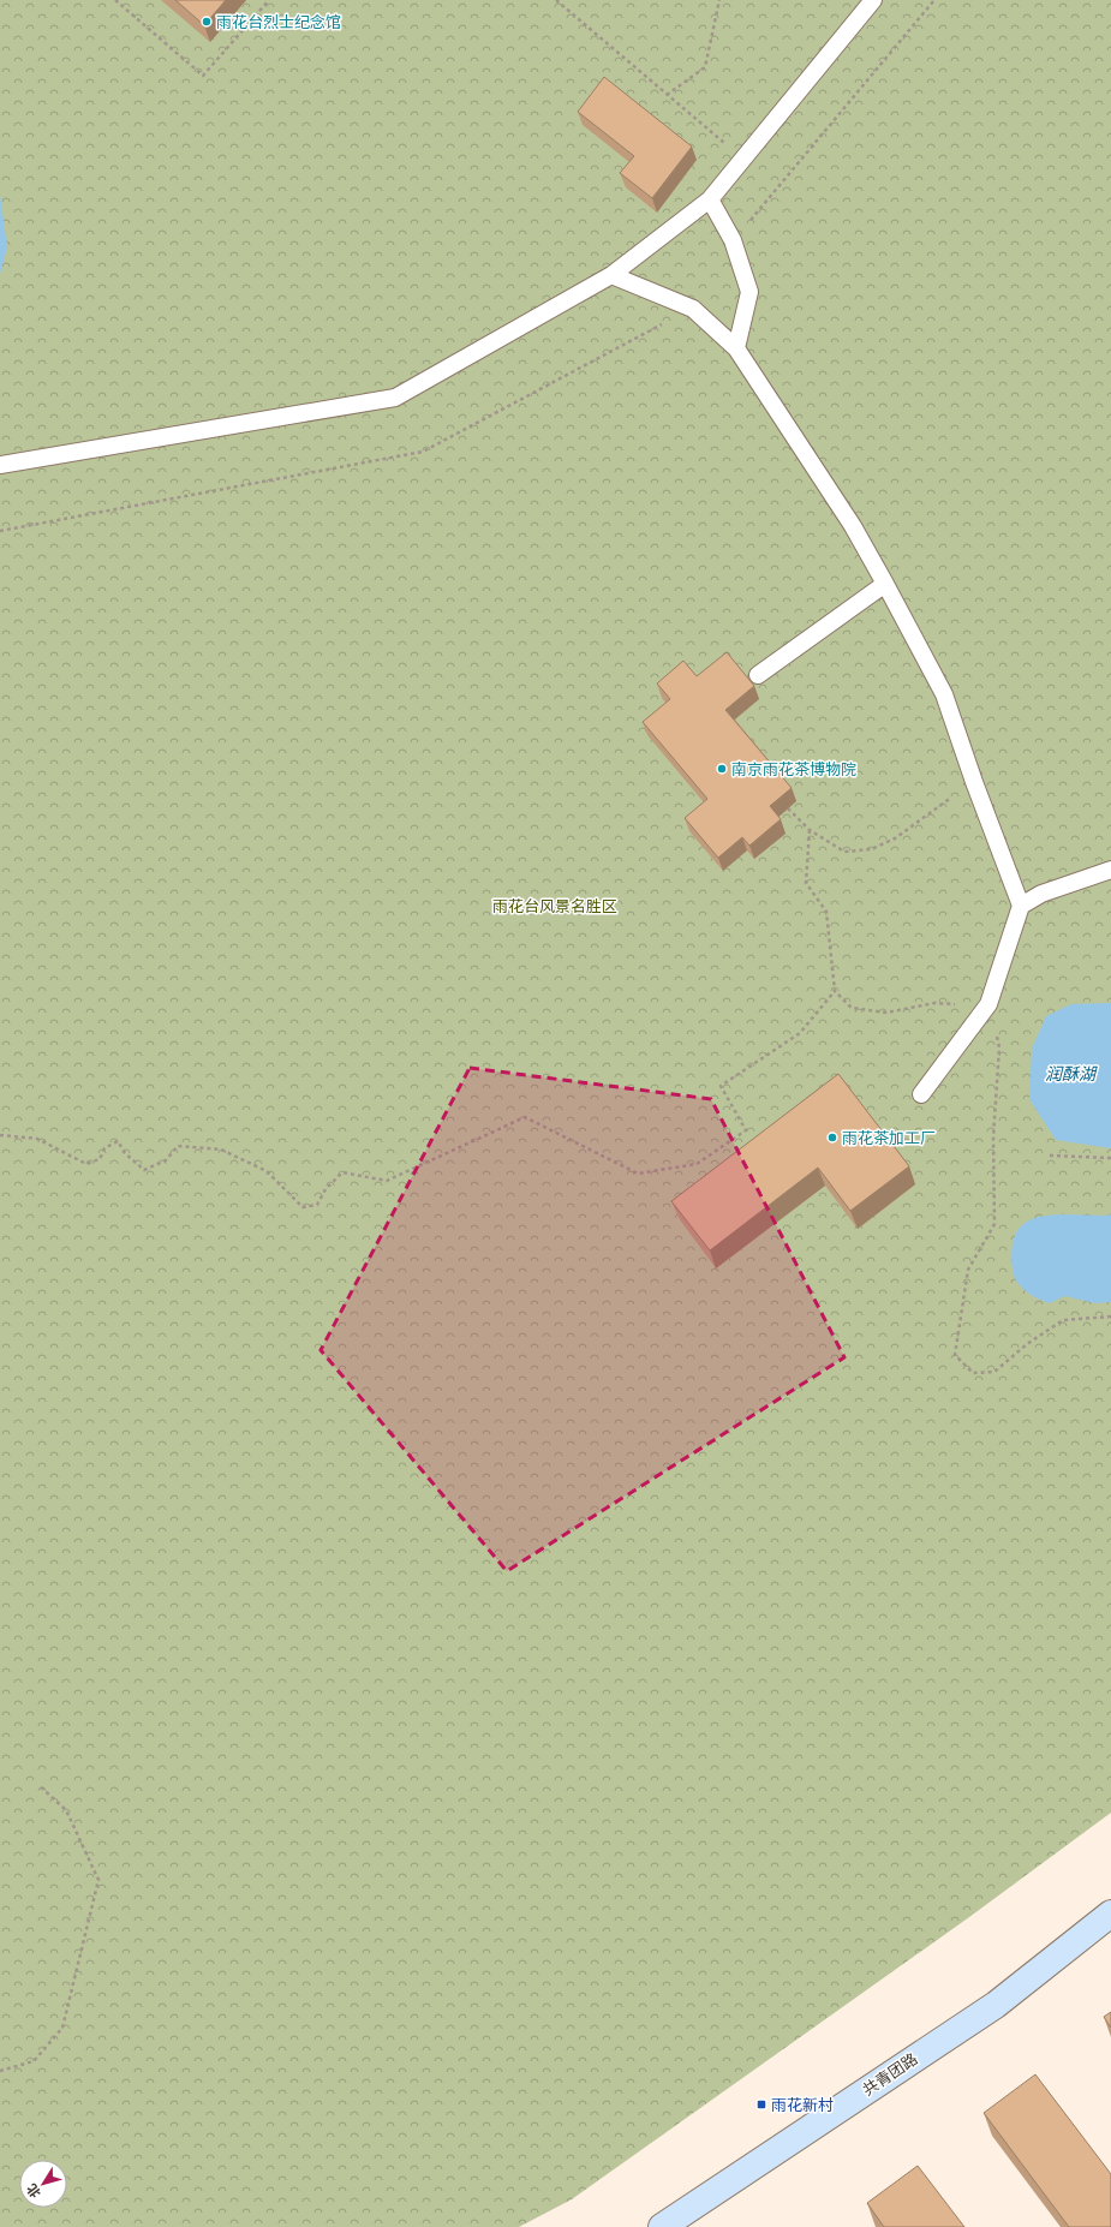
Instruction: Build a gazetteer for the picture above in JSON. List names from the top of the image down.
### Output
{
  "streets": {
    "street": ["共青团路"]
  },
  "water": ["润酥湖"],
  "parks": ["雨花台风景名胜区"],
  "places": {
    "other": ["雨花台烈士纪念馆", "南京雨花茶博物院", "雨花茶加工厂"],
    "transit": ["雨花新村"]
  },
  "north": "bottom left"
}
